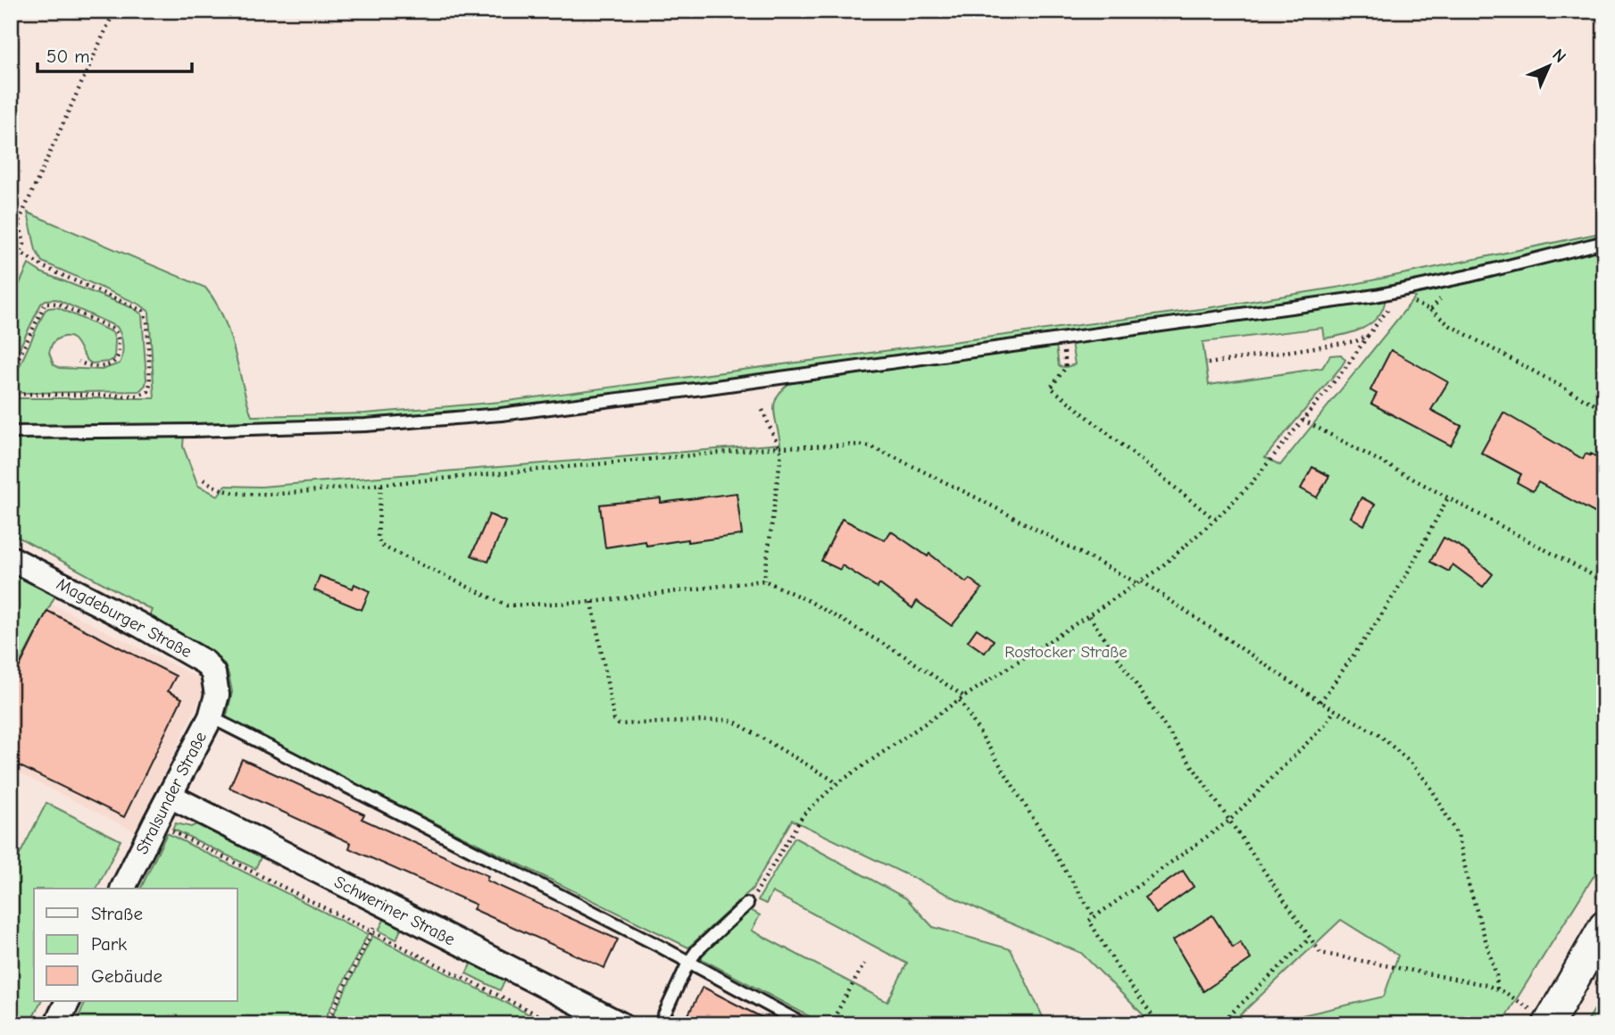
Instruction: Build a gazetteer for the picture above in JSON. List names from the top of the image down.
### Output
{
  "streets": {
    "street": ["Magdeburger Straße", "Stralsunder Straße", "Schweriner Straße"]
  },
  "crossings": [
    ["Magdeburger Straße", "Stralsunder Straße"],
    ["Stralsunder Straße", "Schweriner Straße"]
  ],
  "parks": ["Rostocker Straße"],
  "legend": ["Straße", "Park", "Gebäude"],
  "scale_bar": "50 m",
  "north": "top right"
}
